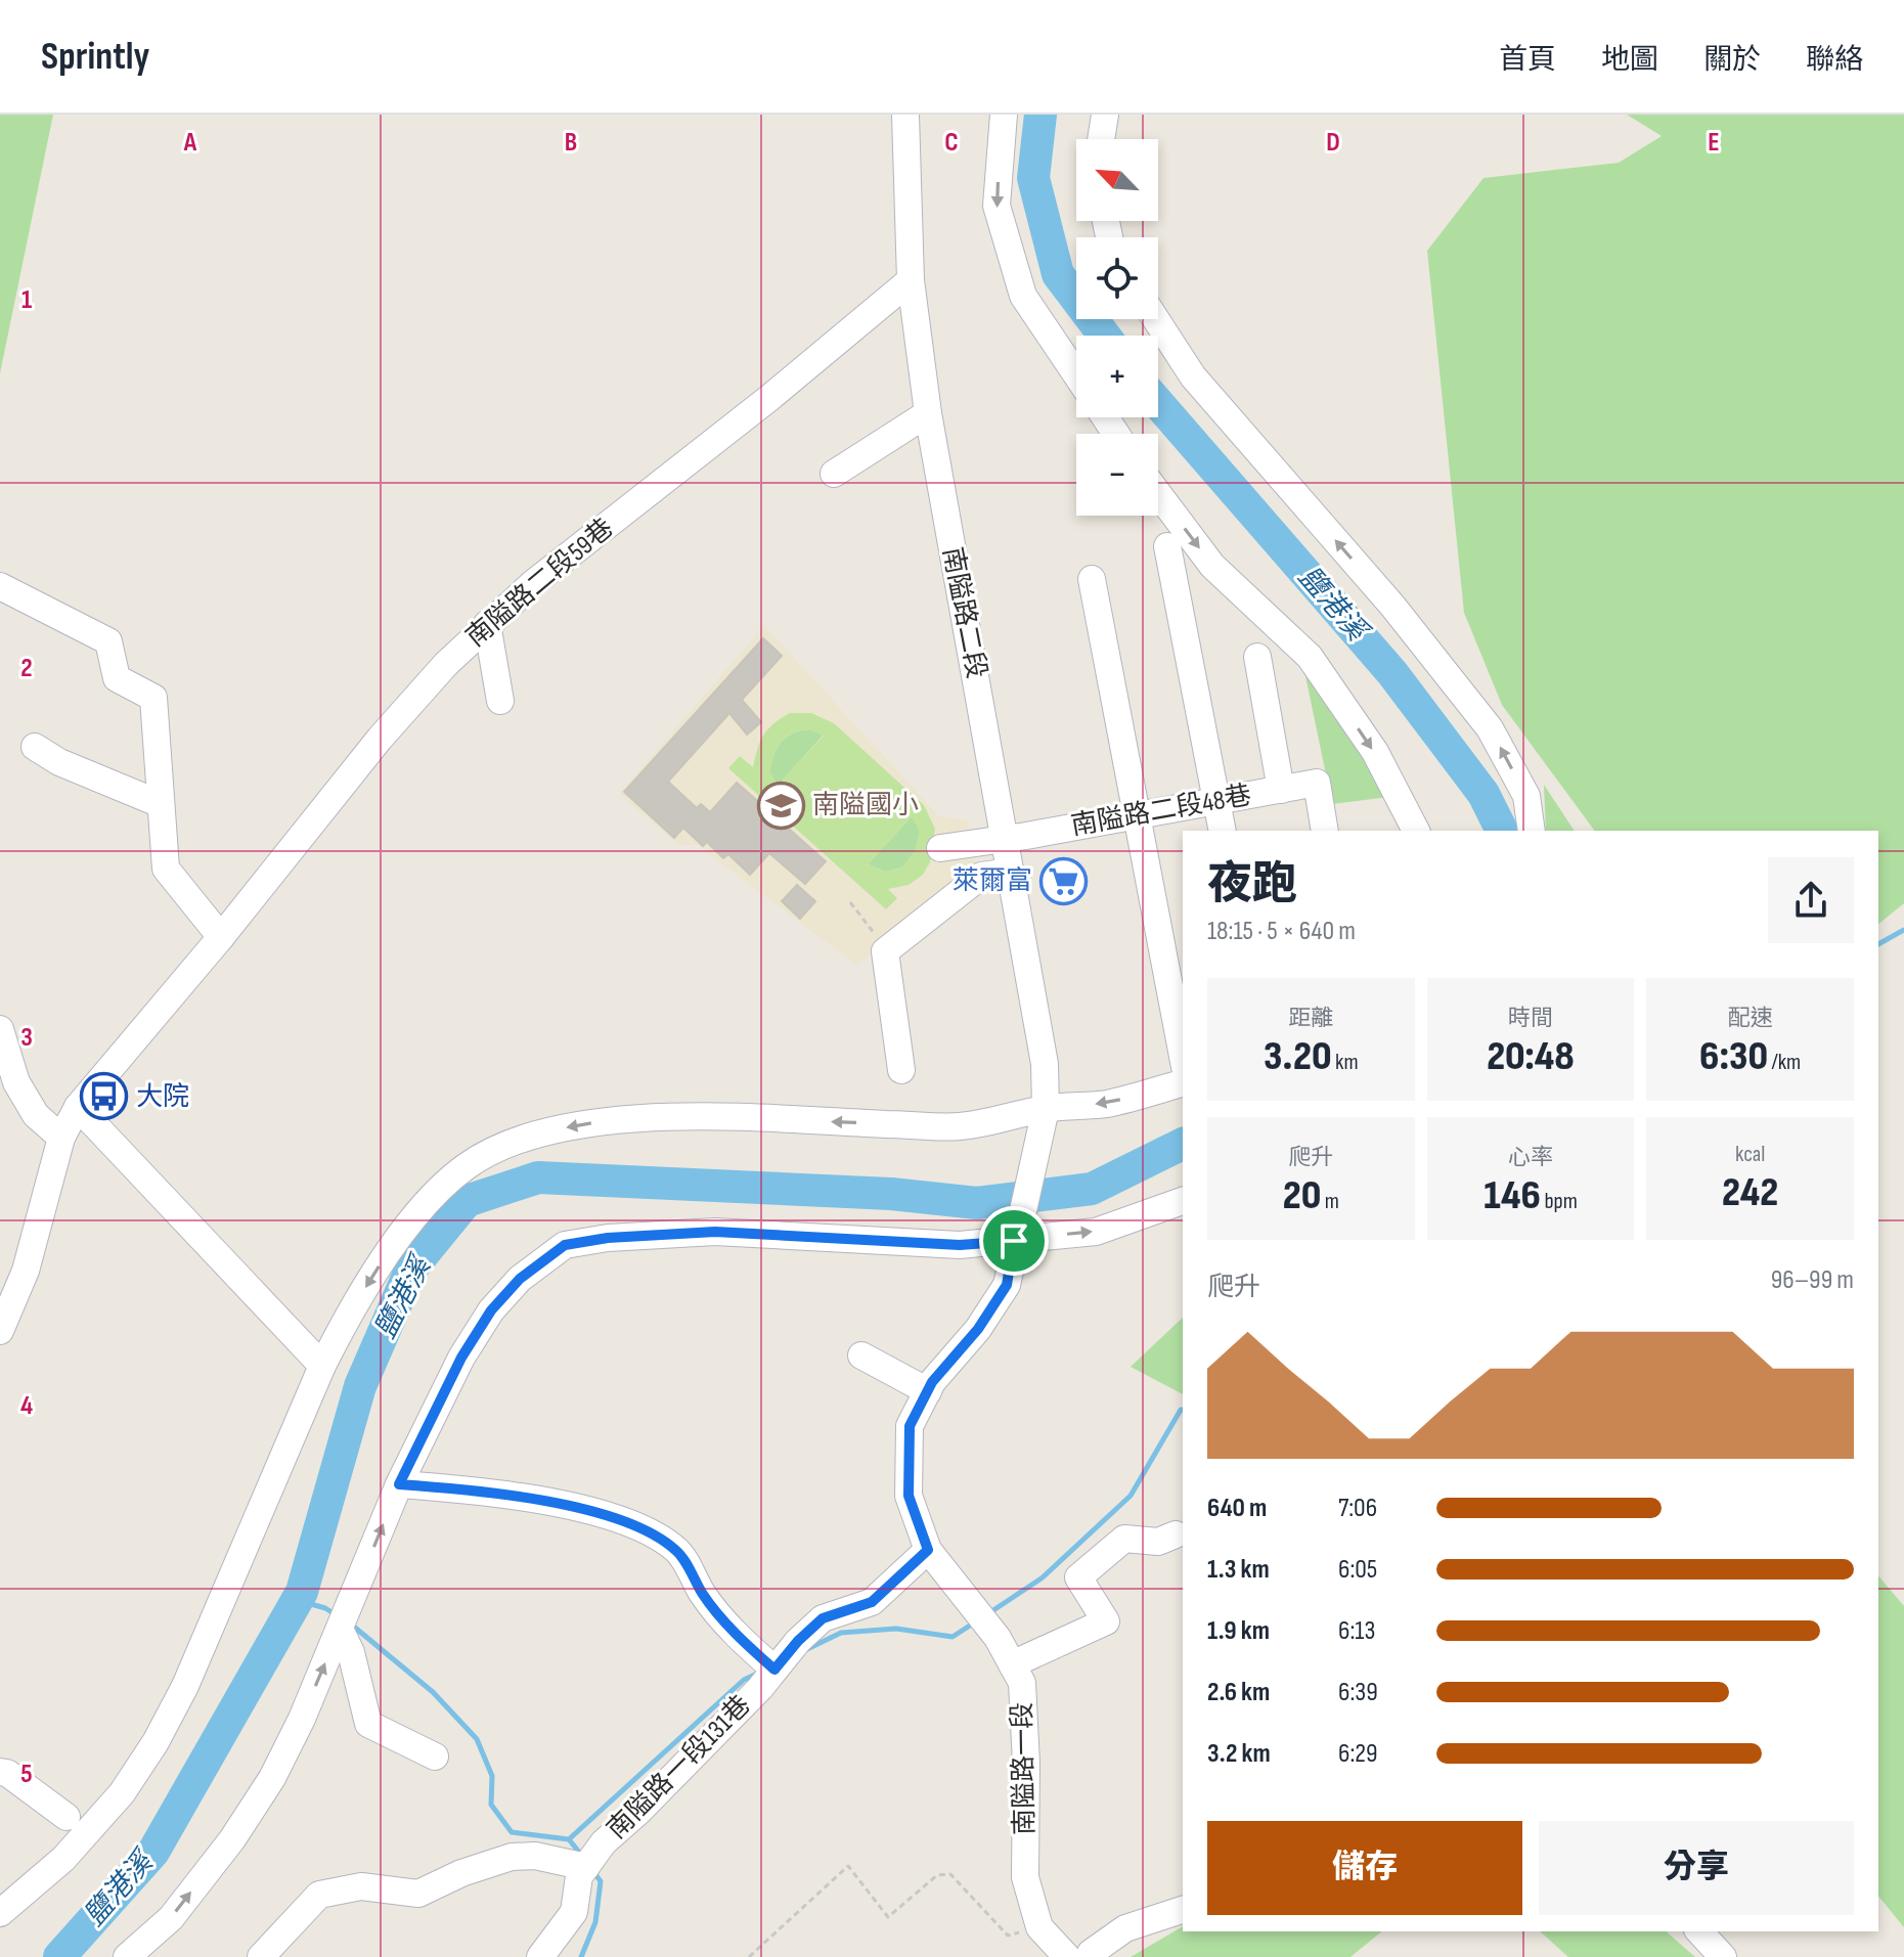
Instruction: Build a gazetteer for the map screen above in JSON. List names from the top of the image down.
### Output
{
  "streets": {
    "street": [
      "南隘路二段59巷",
      "南隘路二段",
      "南隘路二段48巷",
      "南隘路一段131巷",
      "南隘路一段"
    ]
  },
  "crossings": [
    ["南隘路二段59巷", "南隘路二段"],
    ["南隘路二段", "南隘路二段48巷"],
    ["南隘路二段", "南隘路一段"],
    ["南隘路一段131巷", "南隘路一段"]
  ],
  "water": ["鹽港溪"],
  "places": {
    "school or university": ["南隘國小"],
    "supermarket": ["萊爾富"],
    "bus stop": ["大院"]
  },
  "north": "top left",
  "page": {
    "header": "Sprintly",
    "nav": [
      "首頁",
      "地圖",
      "關於",
      "聯絡"
    ],
    "map_buttons": ["+", "−"],
    "heading": ["夜跑", "18:15 · 5 × 640 m"],
    "stats": [
      ["距離", "3.20 km"],
      ["時間", "20:48"],
      ["配速", "6:30 /km"],
      ["爬升", "20 m"],
      ["心率", "146 bpm"],
      ["kcal", "242"]
    ],
    "chart": ["爬升", "96–99 m"],
    "list": [
      {
        "name": "640 m",
        "note": "7:06"
      },
      {
        "name": "1.3 km",
        "note": "6:05"
      },
      {
        "name": "1.9 km",
        "note": "6:13"
      },
      {
        "name": "2.6 km",
        "note": "6:39"
      },
      {
        "name": "3.2 km",
        "note": "6:29"
      }
    ],
    "buttons": ["儲存", "分享"]
  },
  "grid": {
    "columns": [
      "A",
      "B",
      "C",
      "D",
      "E"
    ],
    "rows": [
      "1",
      "2",
      "3",
      "4",
      "5"
    ]
  }
}
